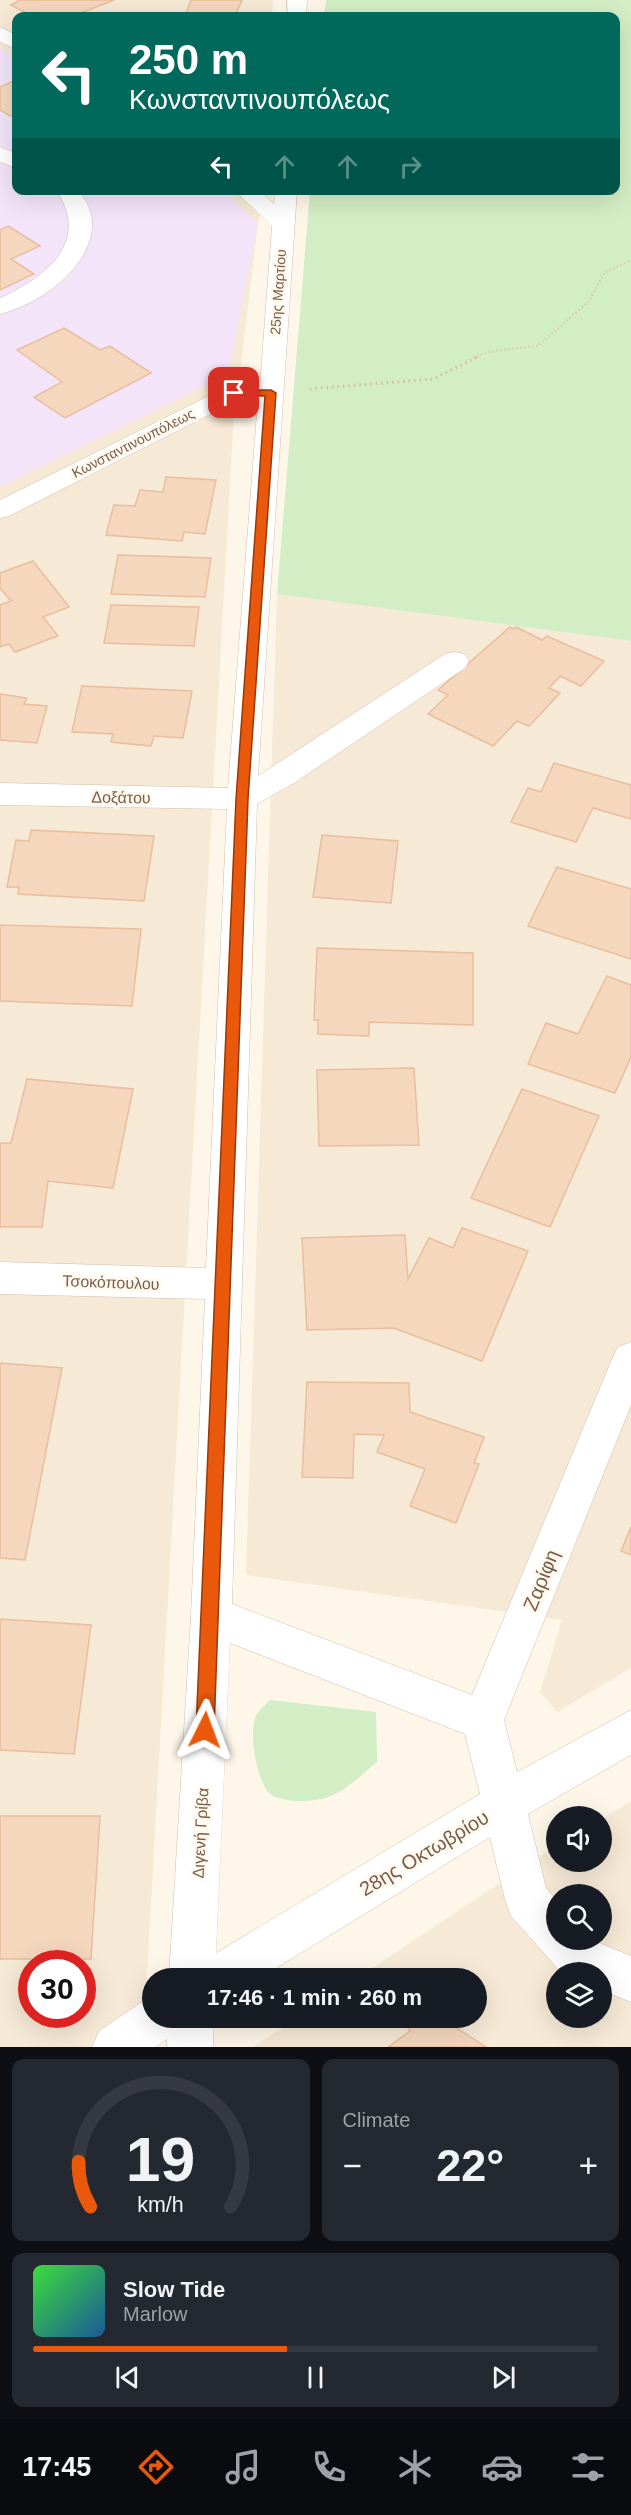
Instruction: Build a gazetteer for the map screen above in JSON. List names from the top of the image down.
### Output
{
  "streets": {
    "street": [
      "25ης Μαρτίου",
      "Κωνσταντινουπόλεως",
      "Δοξάτου",
      "Τσοκόπουλου",
      "Ζαρίφη",
      "Διγενή Γρίβα",
      "28ης Οκτωβρίου"
    ]
  },
  "crossings": [
    ["25ης Μαρτίου", "Κωνσταντινουπόλεως"],
    ["25ης Μαρτίου", "Διγενή Γρίβα"],
    ["Κωνσταντινουπόλεως", "Διγενή Γρίβα"],
    ["Δοξάτου", "Διγενή Γρίβα"],
    ["Τσοκόπουλου", "Διγενή Γρίβα"]
  ],
  "page": {
    "turn": ["250 m", "Κωνσταντινουπόλεως"],
    "limit": "30",
    "trip": "17:46 · 1 min · 260 m",
    "tile": "Climate",
    "heat": ["−", "22°", "+"],
    "song": ["Slow Tide", "Marlow"],
    "tabs": "17:45",
    "gauge": ["19", "km/h"]
  }
}
